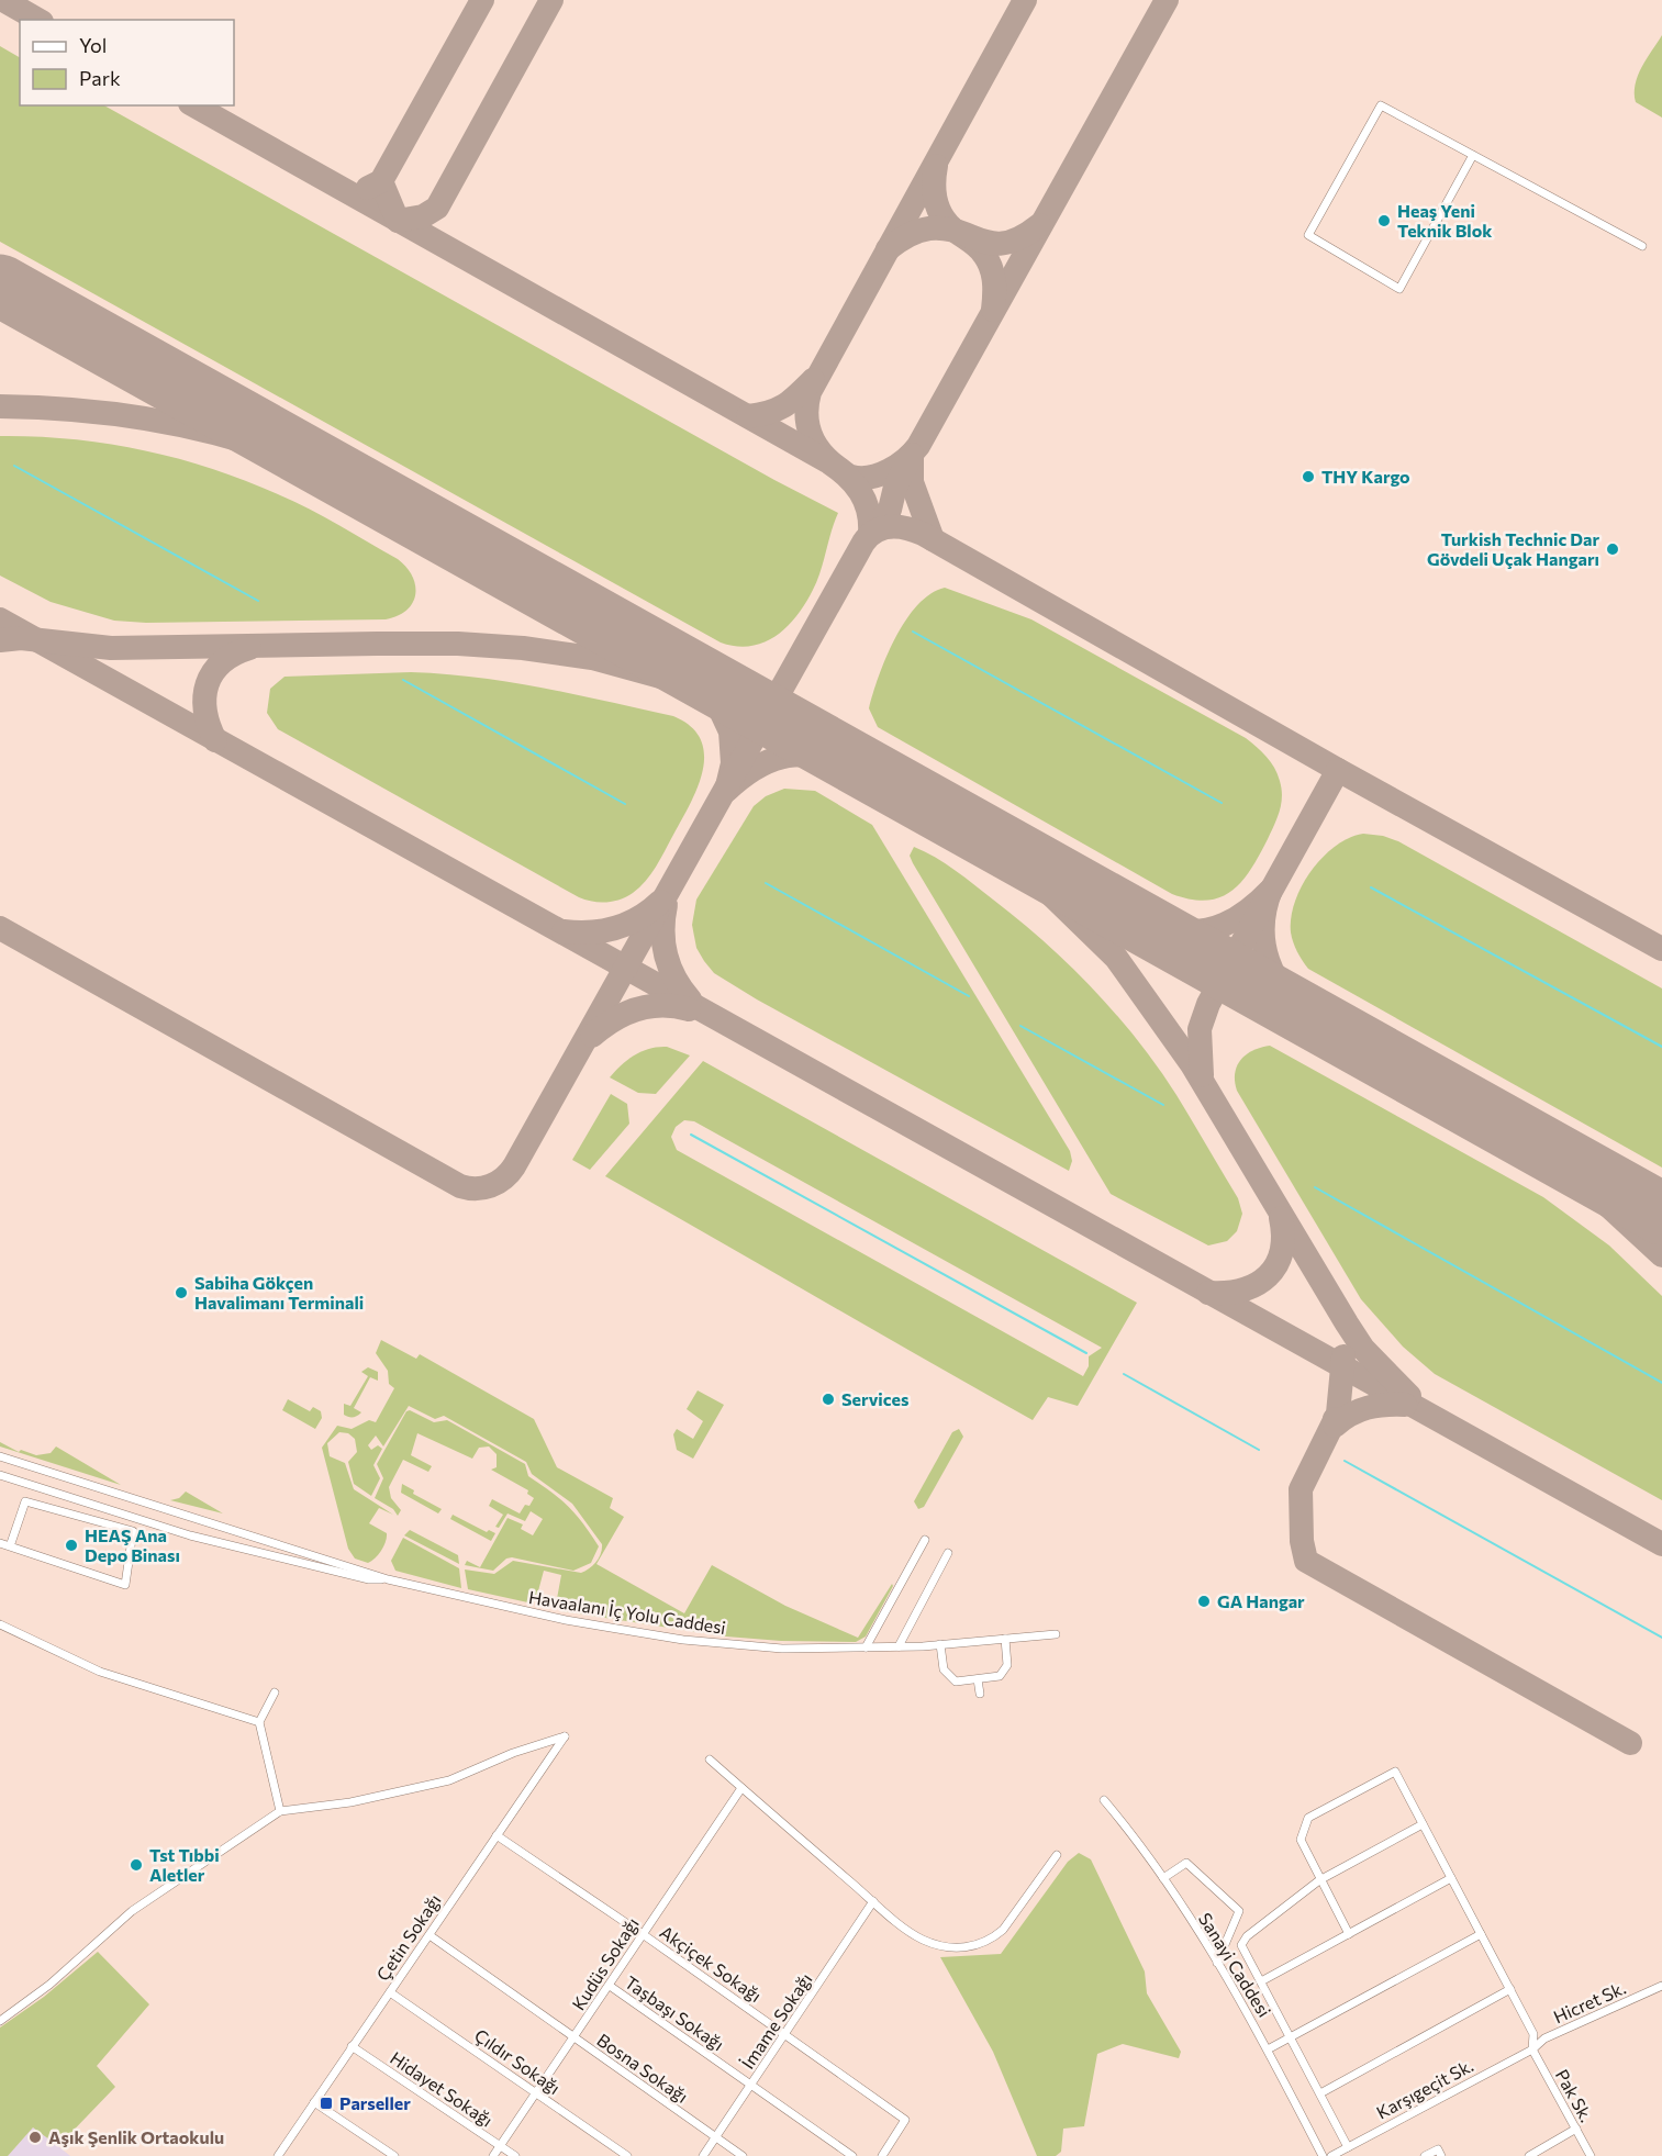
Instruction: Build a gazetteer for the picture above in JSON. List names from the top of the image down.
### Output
{
  "streets": {
    "street": [
      "Havaalanı İç Yolu Caddesi",
      "Çetin Sokağı",
      "Kudüs Sokağı",
      "Akçiçek Sokağı",
      "Sanayi Caddesi",
      "Hicret Sk.",
      "Taşbaşı Sokağı",
      "İmame Sokağı",
      "Çıldır Sokağı",
      "Bosna Sokağı",
      "Hidayet Sokağı",
      "Karşıgeçit Sk.",
      "Pak Sk."
    ]
  },
  "crossings": [
    ["Çetin Sokağı", "Akçiçek Sokağı"],
    ["Çetin Sokağı", "Çıldır Sokağı"],
    ["Çetin Sokağı", "Bosna Sokağı"],
    ["Çetin Sokağı", "Hidayet Sokağı"],
    ["Kudüs Sokağı", "Akçiçek Sokağı"],
    ["Kudüs Sokağı", "Taşbaşı Sokağı"],
    ["Kudüs Sokağı", "Çıldır Sokağı"],
    ["Kudüs Sokağı", "Bosna Sokağı"],
    ["Kudüs Sokağı", "Hidayet Sokağı"],
    ["Akçiçek Sokağı", "İmame Sokağı"],
    ["Hicret Sk.", "Karşıgeçit Sk."],
    ["Hicret Sk.", "Pak Sk."],
    ["Taşbaşı Sokağı", "İmame Sokağı"],
    ["İmame Sokağı", "Bosna Sokağı"],
    ["Karşıgeçit Sk.", "Pak Sk."]
  ],
  "places": {
    "other": [
      "Heaş Yeni Teknik Blok",
      "THY Kargo",
      "Turkish Technic Dar Gövdeli Uçak Hangarı",
      "Sabiha Gökçen Havalimanı Terminali",
      "Services",
      "HEAŞ Ana Depo Binası",
      "GA Hangar",
      "Tst Tıbbi Aletler",
      "Aşık Şenlik Ortaokulu"
    ],
    "transit": ["Parseller"]
  },
  "legend": ["Yol", "Park"]
}
